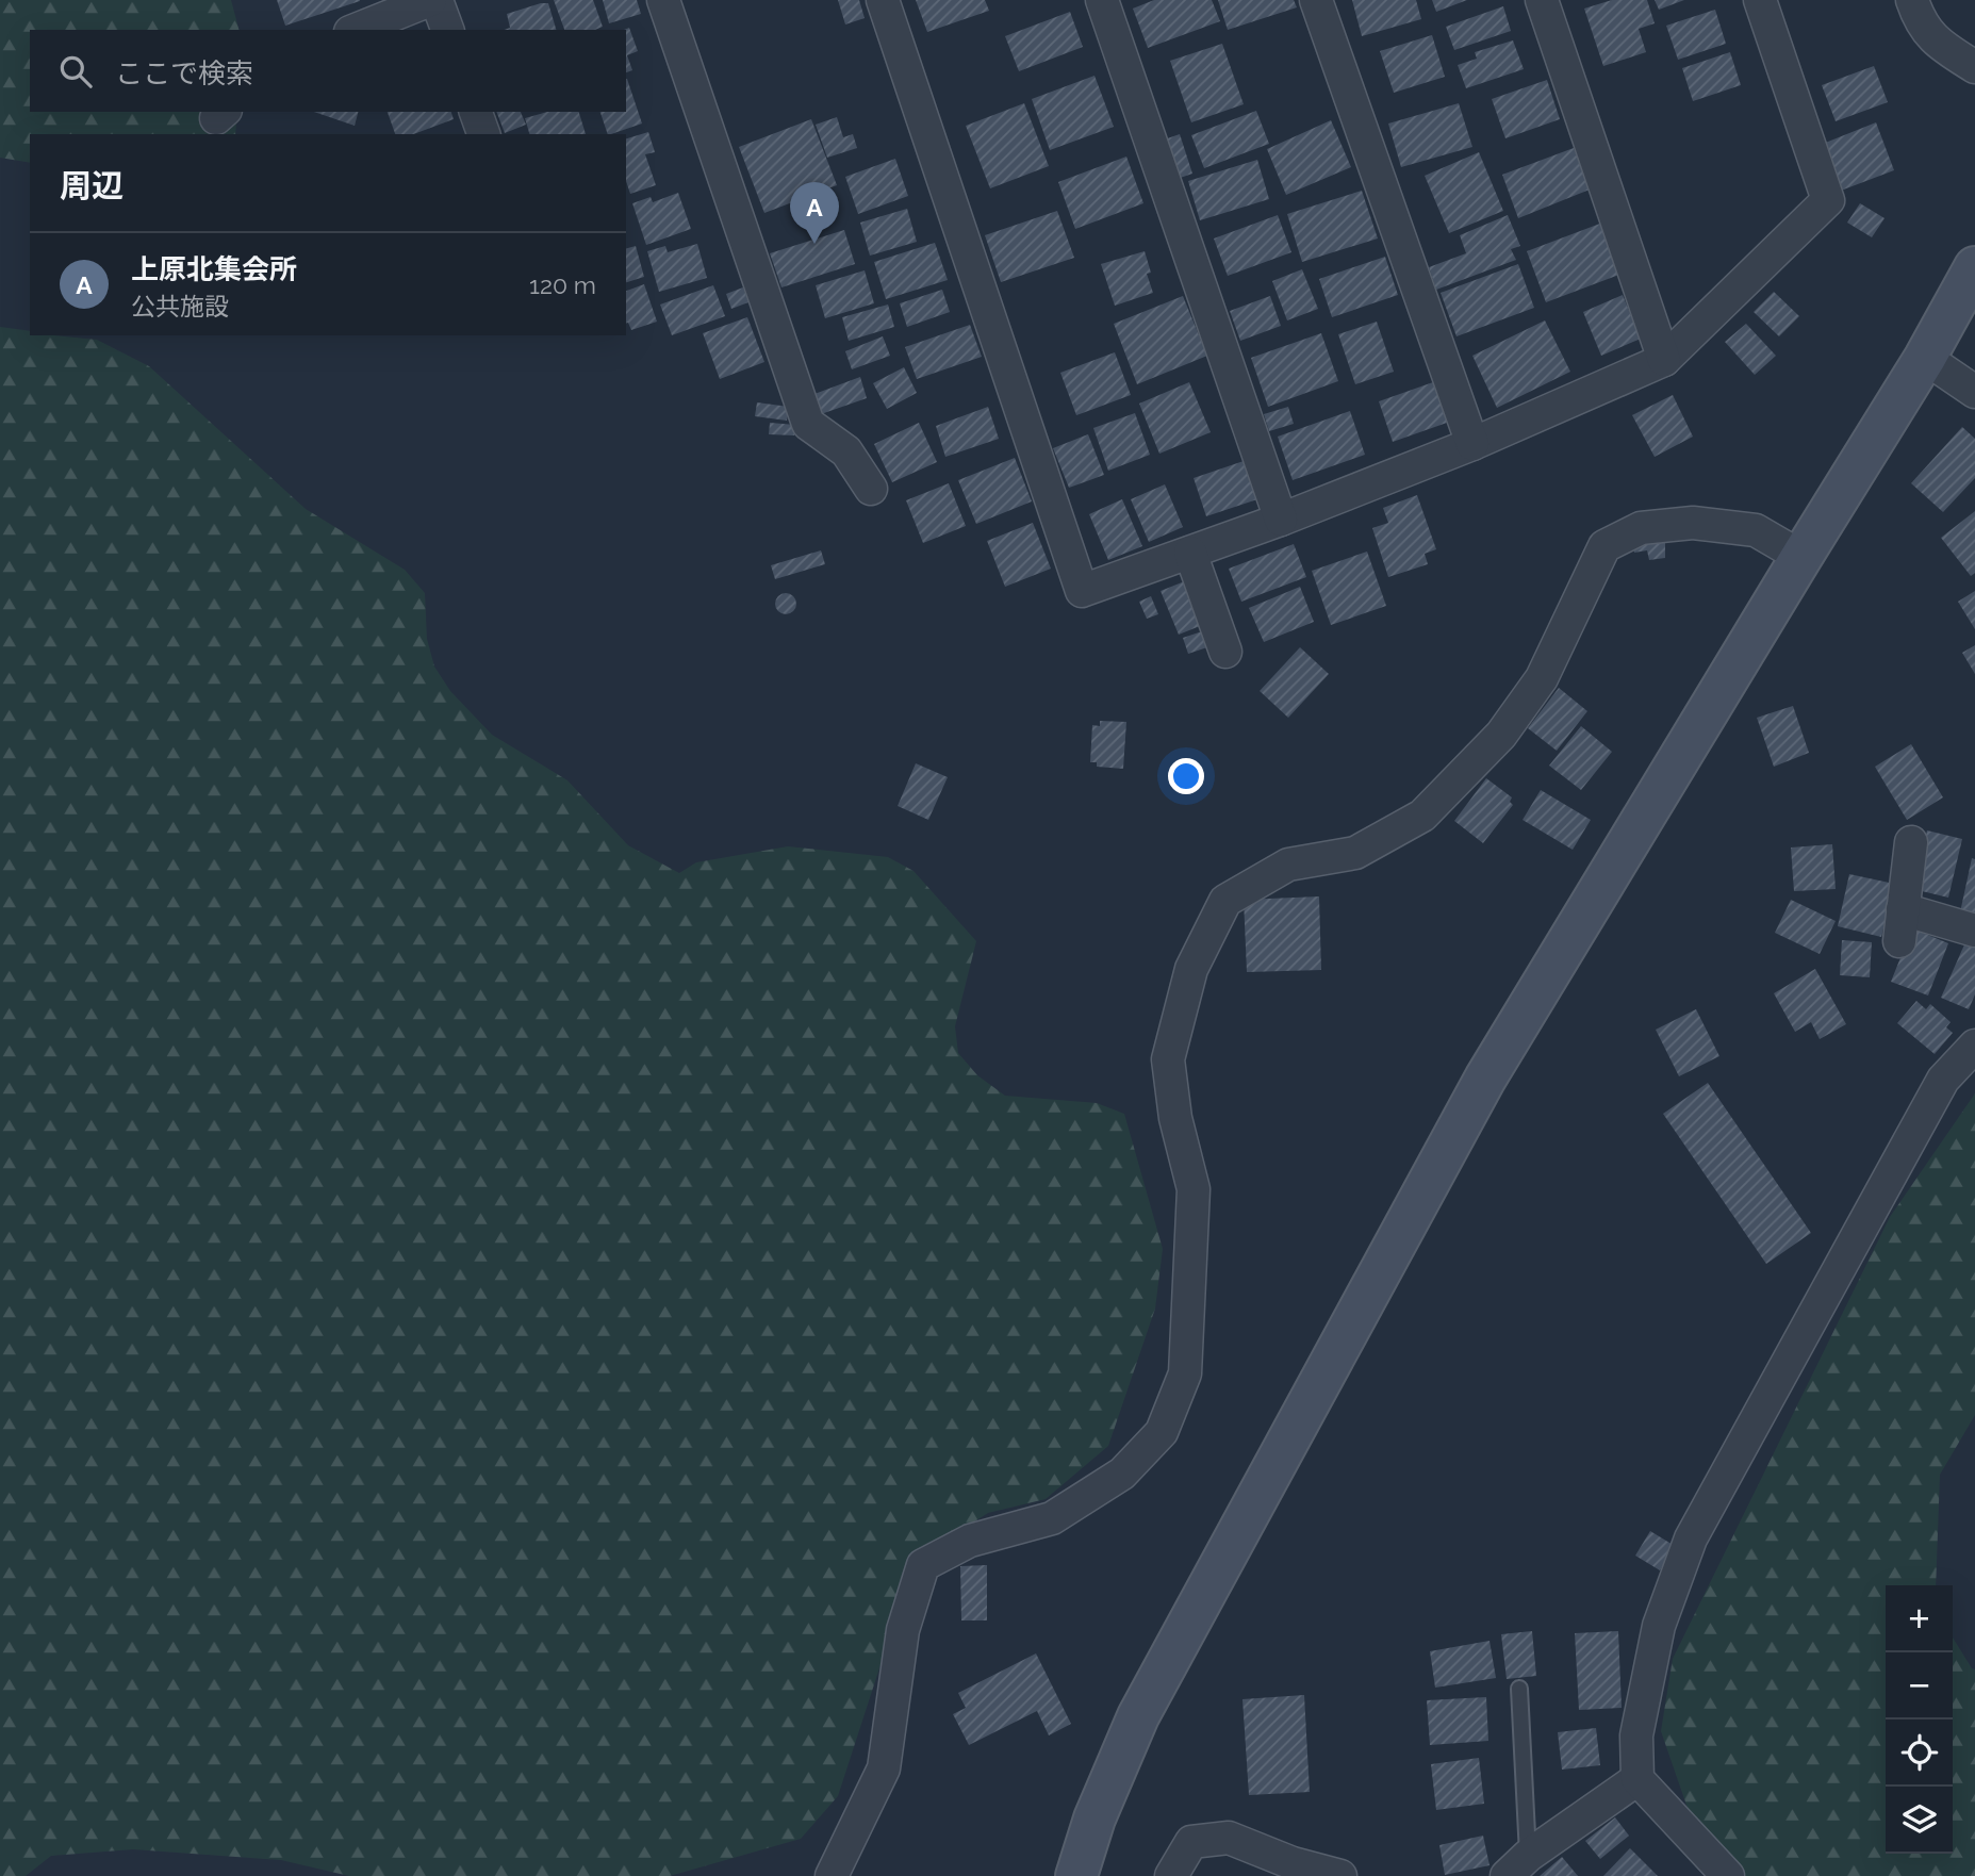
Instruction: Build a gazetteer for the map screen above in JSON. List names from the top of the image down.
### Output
{
  "page": {
    "search": "ここで検索",
    "heading": "周辺",
    "pins": "A",
    "list": [
      {
        "mark": "A",
        "name": "上原北集会所",
        "note": "公共施設",
        "value": "120 m"
      }
    ],
    "map_buttons": ["+", "−"]
  }
}
